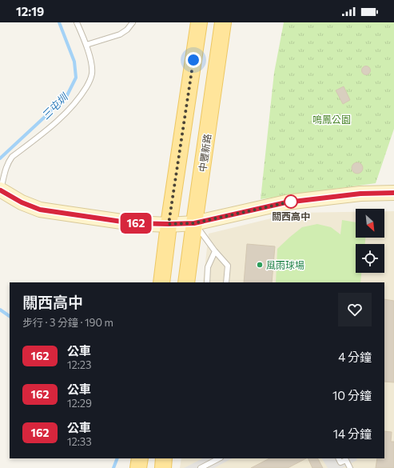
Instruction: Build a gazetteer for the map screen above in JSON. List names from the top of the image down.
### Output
{
  "streets": {
    "main road": ["中豐新路"]
  },
  "water": ["三屯圳"],
  "parks": ["鳴鳳公園"],
  "places": ["關西高中", "風雨球場"],
  "lines": ["bus line 162"],
  "north": "bottom right",
  "page": {
    "status": "12:19",
    "on_map": "162",
    "heading": ["關西高中", "步行 · 3 分鐘 · 190 m"],
    "list": [
      {
        "mark": "162",
        "name": "公車",
        "note": "12:23",
        "value": "4 分鐘"
      },
      {
        "mark": "162",
        "name": "公車",
        "note": "12:29",
        "value": "10 分鐘"
      },
      {
        "mark": "162",
        "name": "公車",
        "note": "12:33",
        "value": "14 分鐘"
      }
    ]
  }
}
